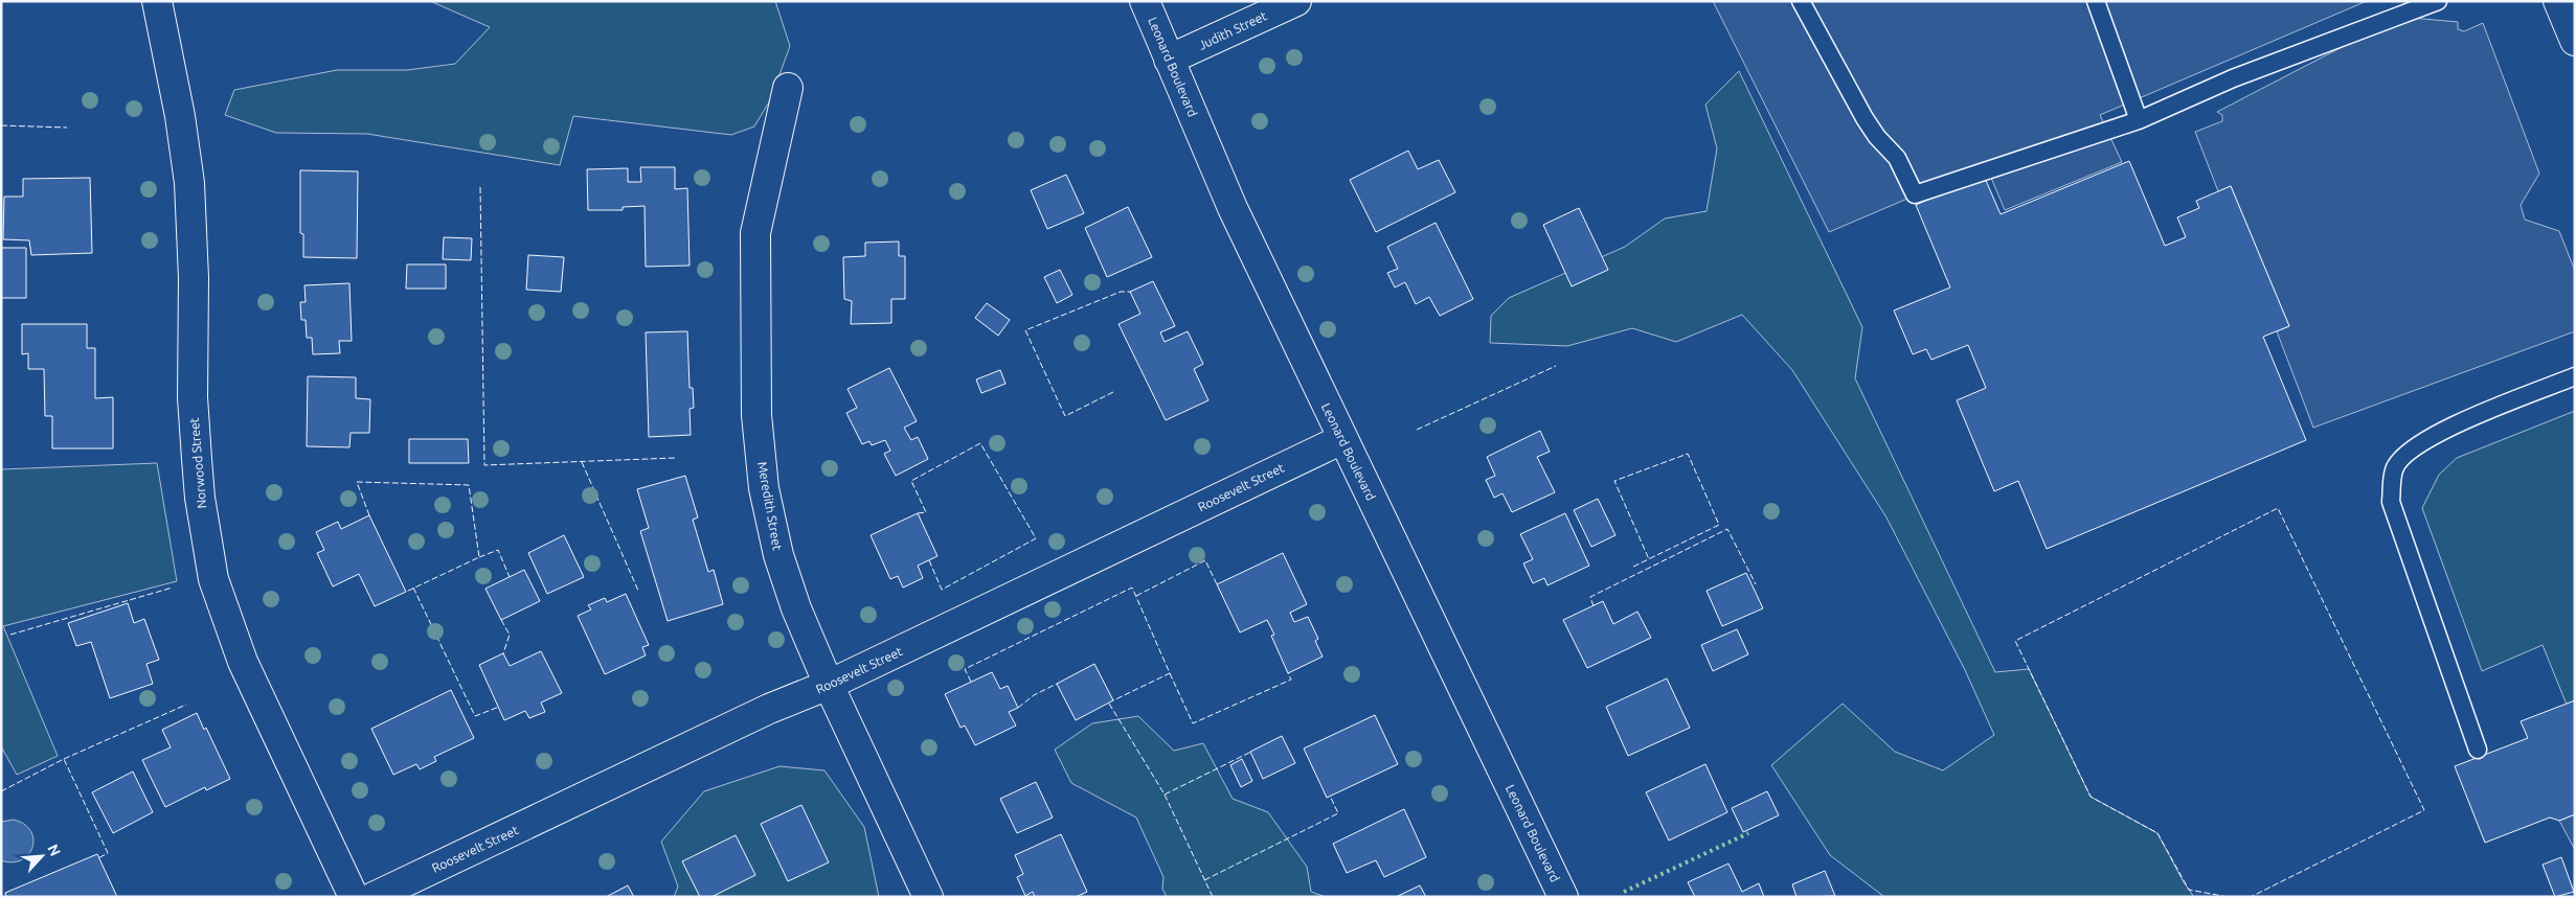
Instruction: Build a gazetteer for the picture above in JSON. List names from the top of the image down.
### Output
{
  "streets": {
    "street": [
      "Judith Street",
      "Leonard Boulevard",
      "Norwood Street",
      "Roosevelt Street",
      "Meredith Street"
    ]
  },
  "crossings": [
    ["Judith Street", "Leonard Boulevard"],
    ["Leonard Boulevard", "Roosevelt Street"],
    ["Roosevelt Street", "Meredith Street"]
  ],
  "north": "top right"
}
